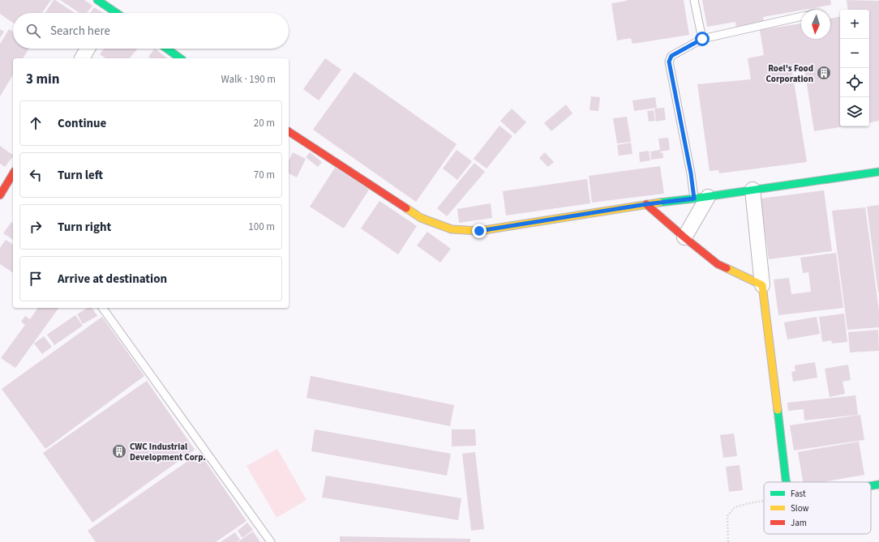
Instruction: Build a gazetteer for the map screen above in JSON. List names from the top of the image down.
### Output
{
  "places": {
    "building": ["Roel's Food Corporation", "CWC Industrial Development Corp."]
  },
  "legend": ["Fast", "Slow", "Jam"],
  "north": "bottom",
  "page": {
    "map_buttons": ["+", "−"],
    "search": "Search here",
    "heading": ["3 min", "Walk · 190 m"],
    "list": [
      ["Continue", "20 m"],
      ["Turn left", "70 m"],
      ["Turn right", "100 m"],
      "Arrive at destination"
    ]
  }
}
